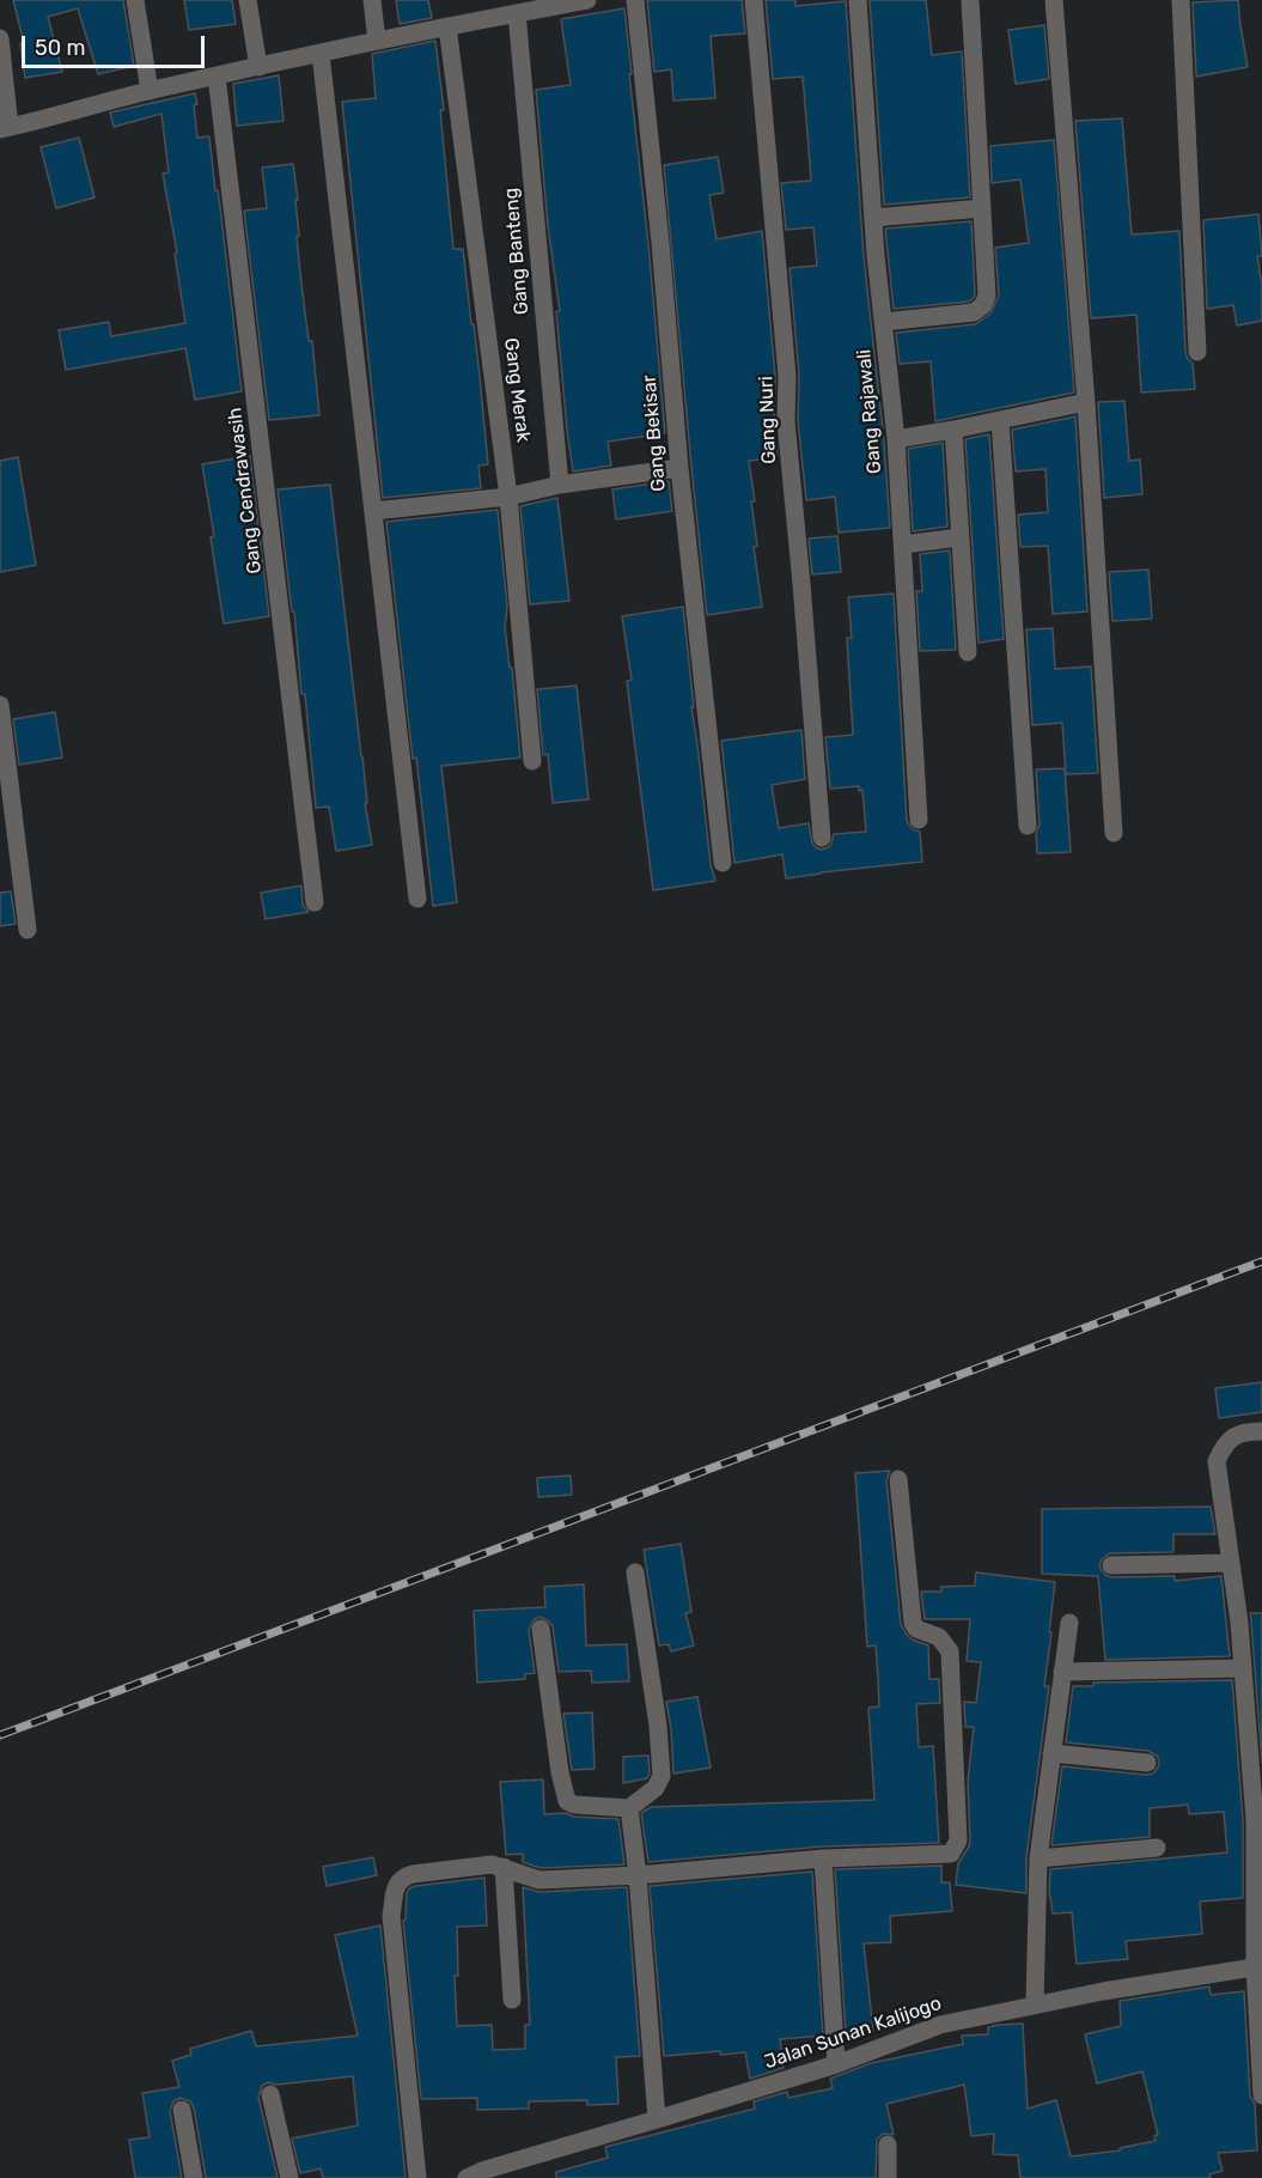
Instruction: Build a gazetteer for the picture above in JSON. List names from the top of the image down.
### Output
{
  "streets": {
    "street": [
      "Gang Banteng",
      "Gang Merak",
      "Gang Rajawali",
      "Gang Nuri",
      "Gang Bekisar",
      "Gang Cendrawasih",
      "Jalan Sunan Kalijogo"
    ]
  },
  "scale_bar": "50 m"
}
